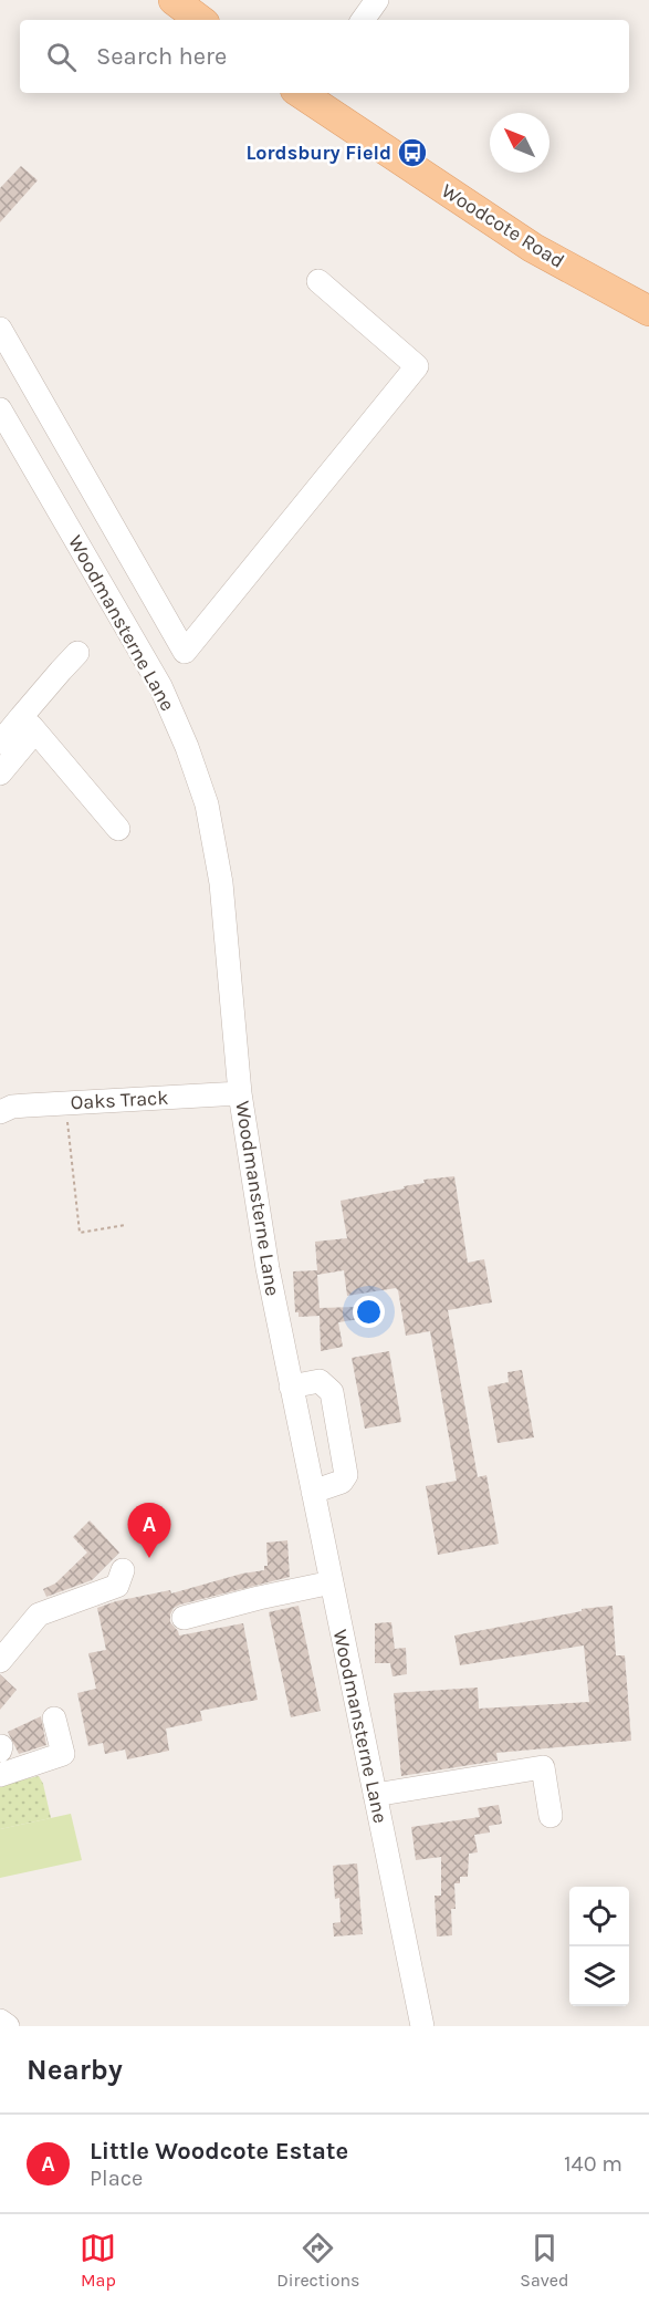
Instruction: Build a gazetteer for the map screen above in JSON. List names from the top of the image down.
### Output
{
  "streets": {
    "main road": ["Woodcote Road"],
    "street": ["Woodmansterne Lane", "Oaks Track"]
  },
  "crossings": [
    ["Woodmansterne Lane", "Oaks Track"]
  ],
  "places": {
    "bus stop": ["Lordsbury Field"]
  },
  "north": "top left",
  "page": {
    "search": "Search here",
    "pins": "A",
    "heading": "Nearby",
    "list": [
      {
        "mark": "A",
        "name": "Little Woodcote Estate",
        "note": "Place",
        "value": "140 m"
      }
    ],
    "nav": ["Map", "Directions", "Saved"]
  }
}
